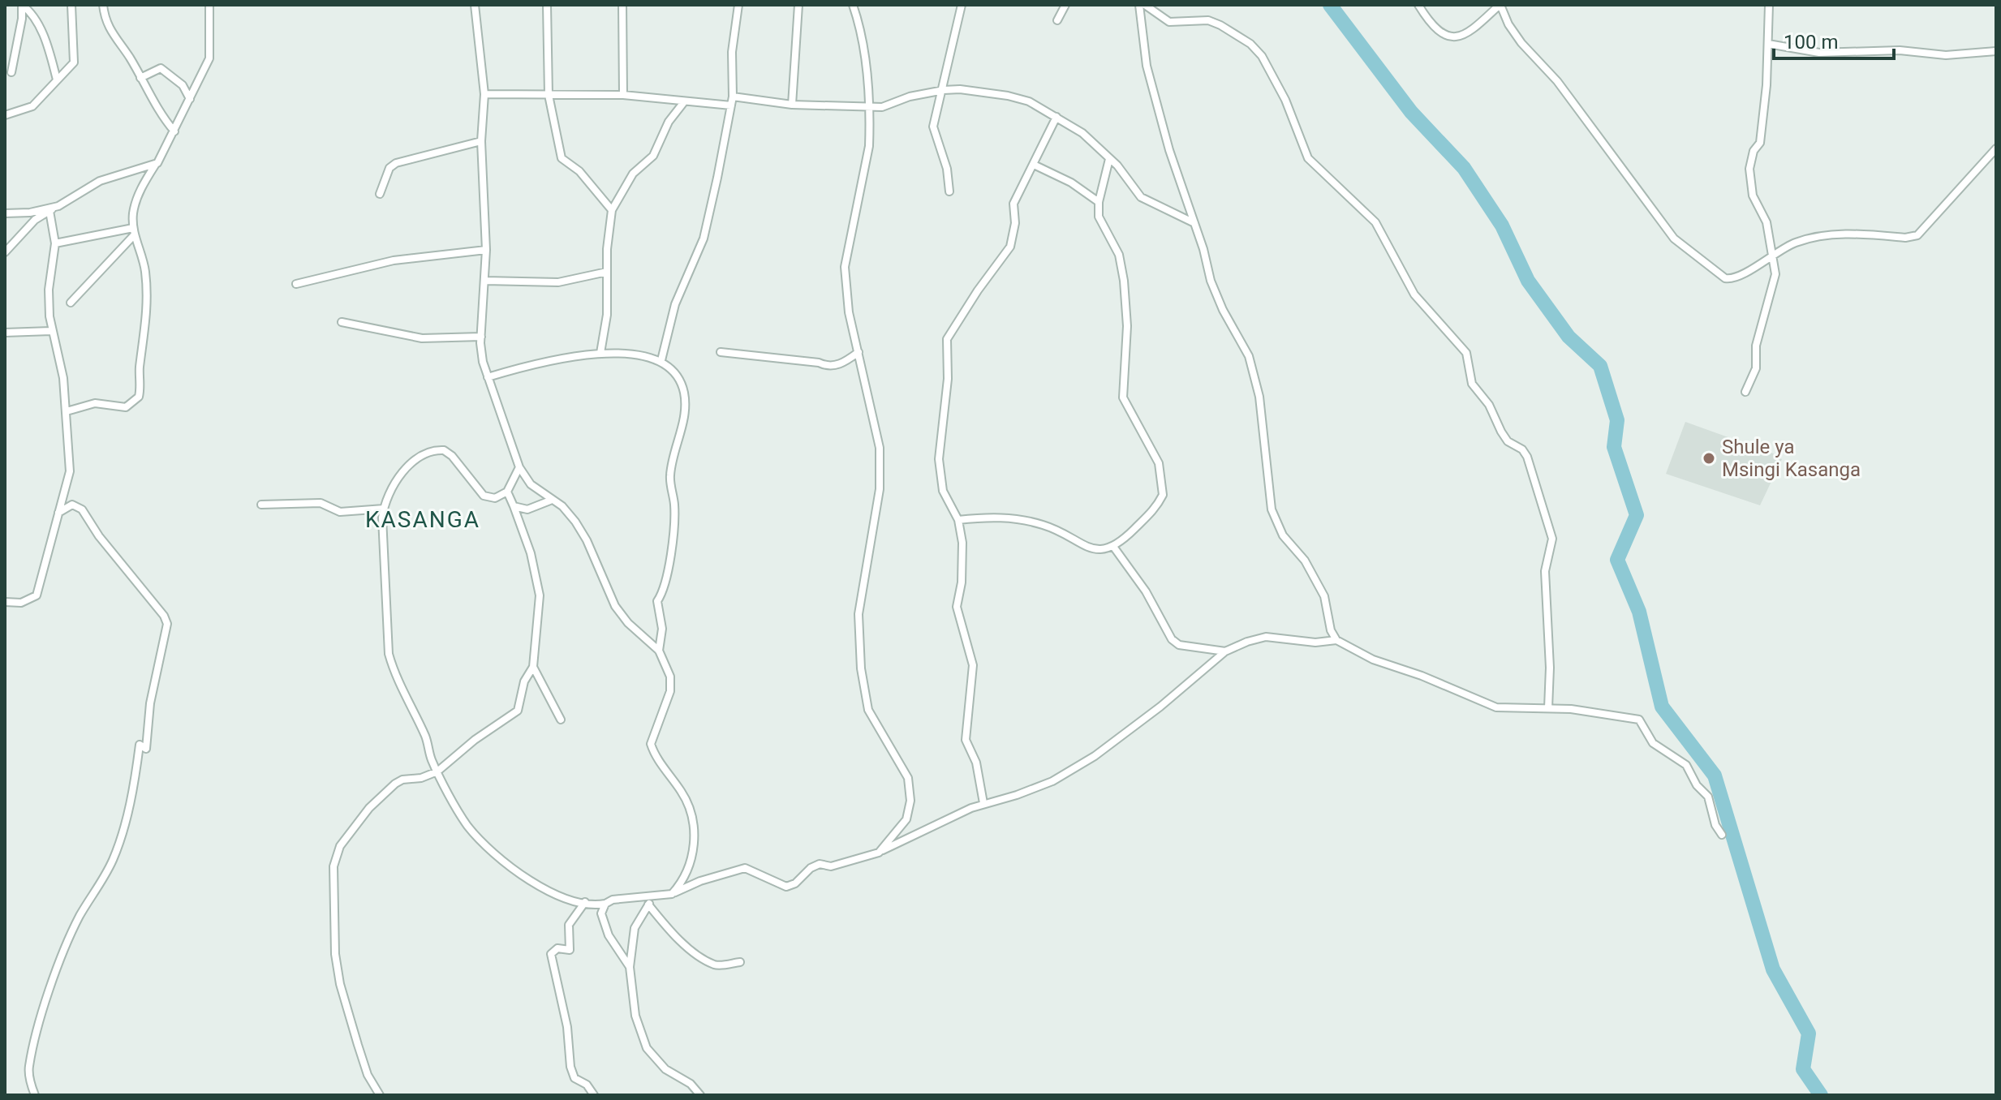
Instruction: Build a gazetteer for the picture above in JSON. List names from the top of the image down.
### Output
{
  "districts": ["KASANGA"],
  "places": ["Shule ya Msingi Kasanga"],
  "scale_bar": "100 m"
}
